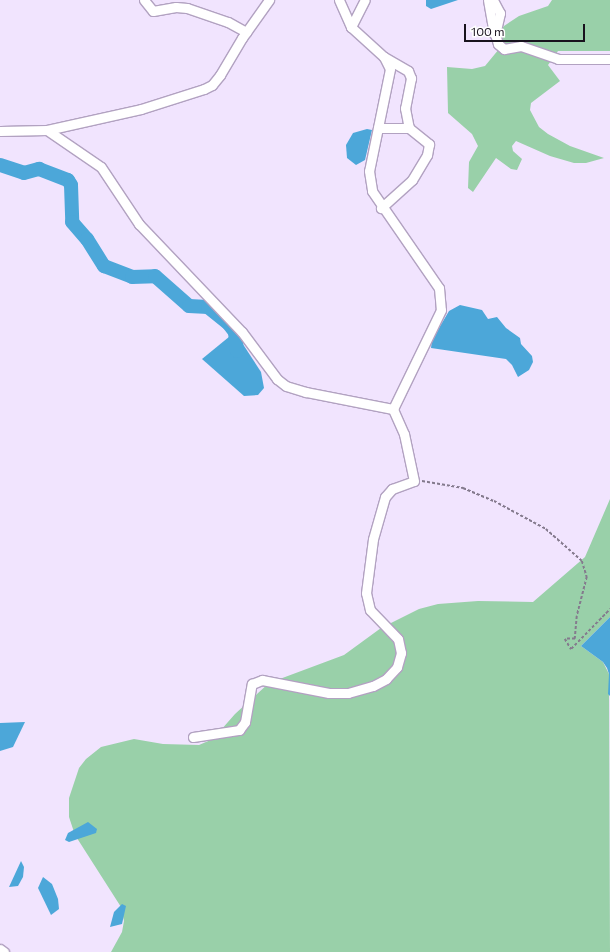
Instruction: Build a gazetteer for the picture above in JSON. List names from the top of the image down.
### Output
{
  "scale_bar": "100 m"
}
